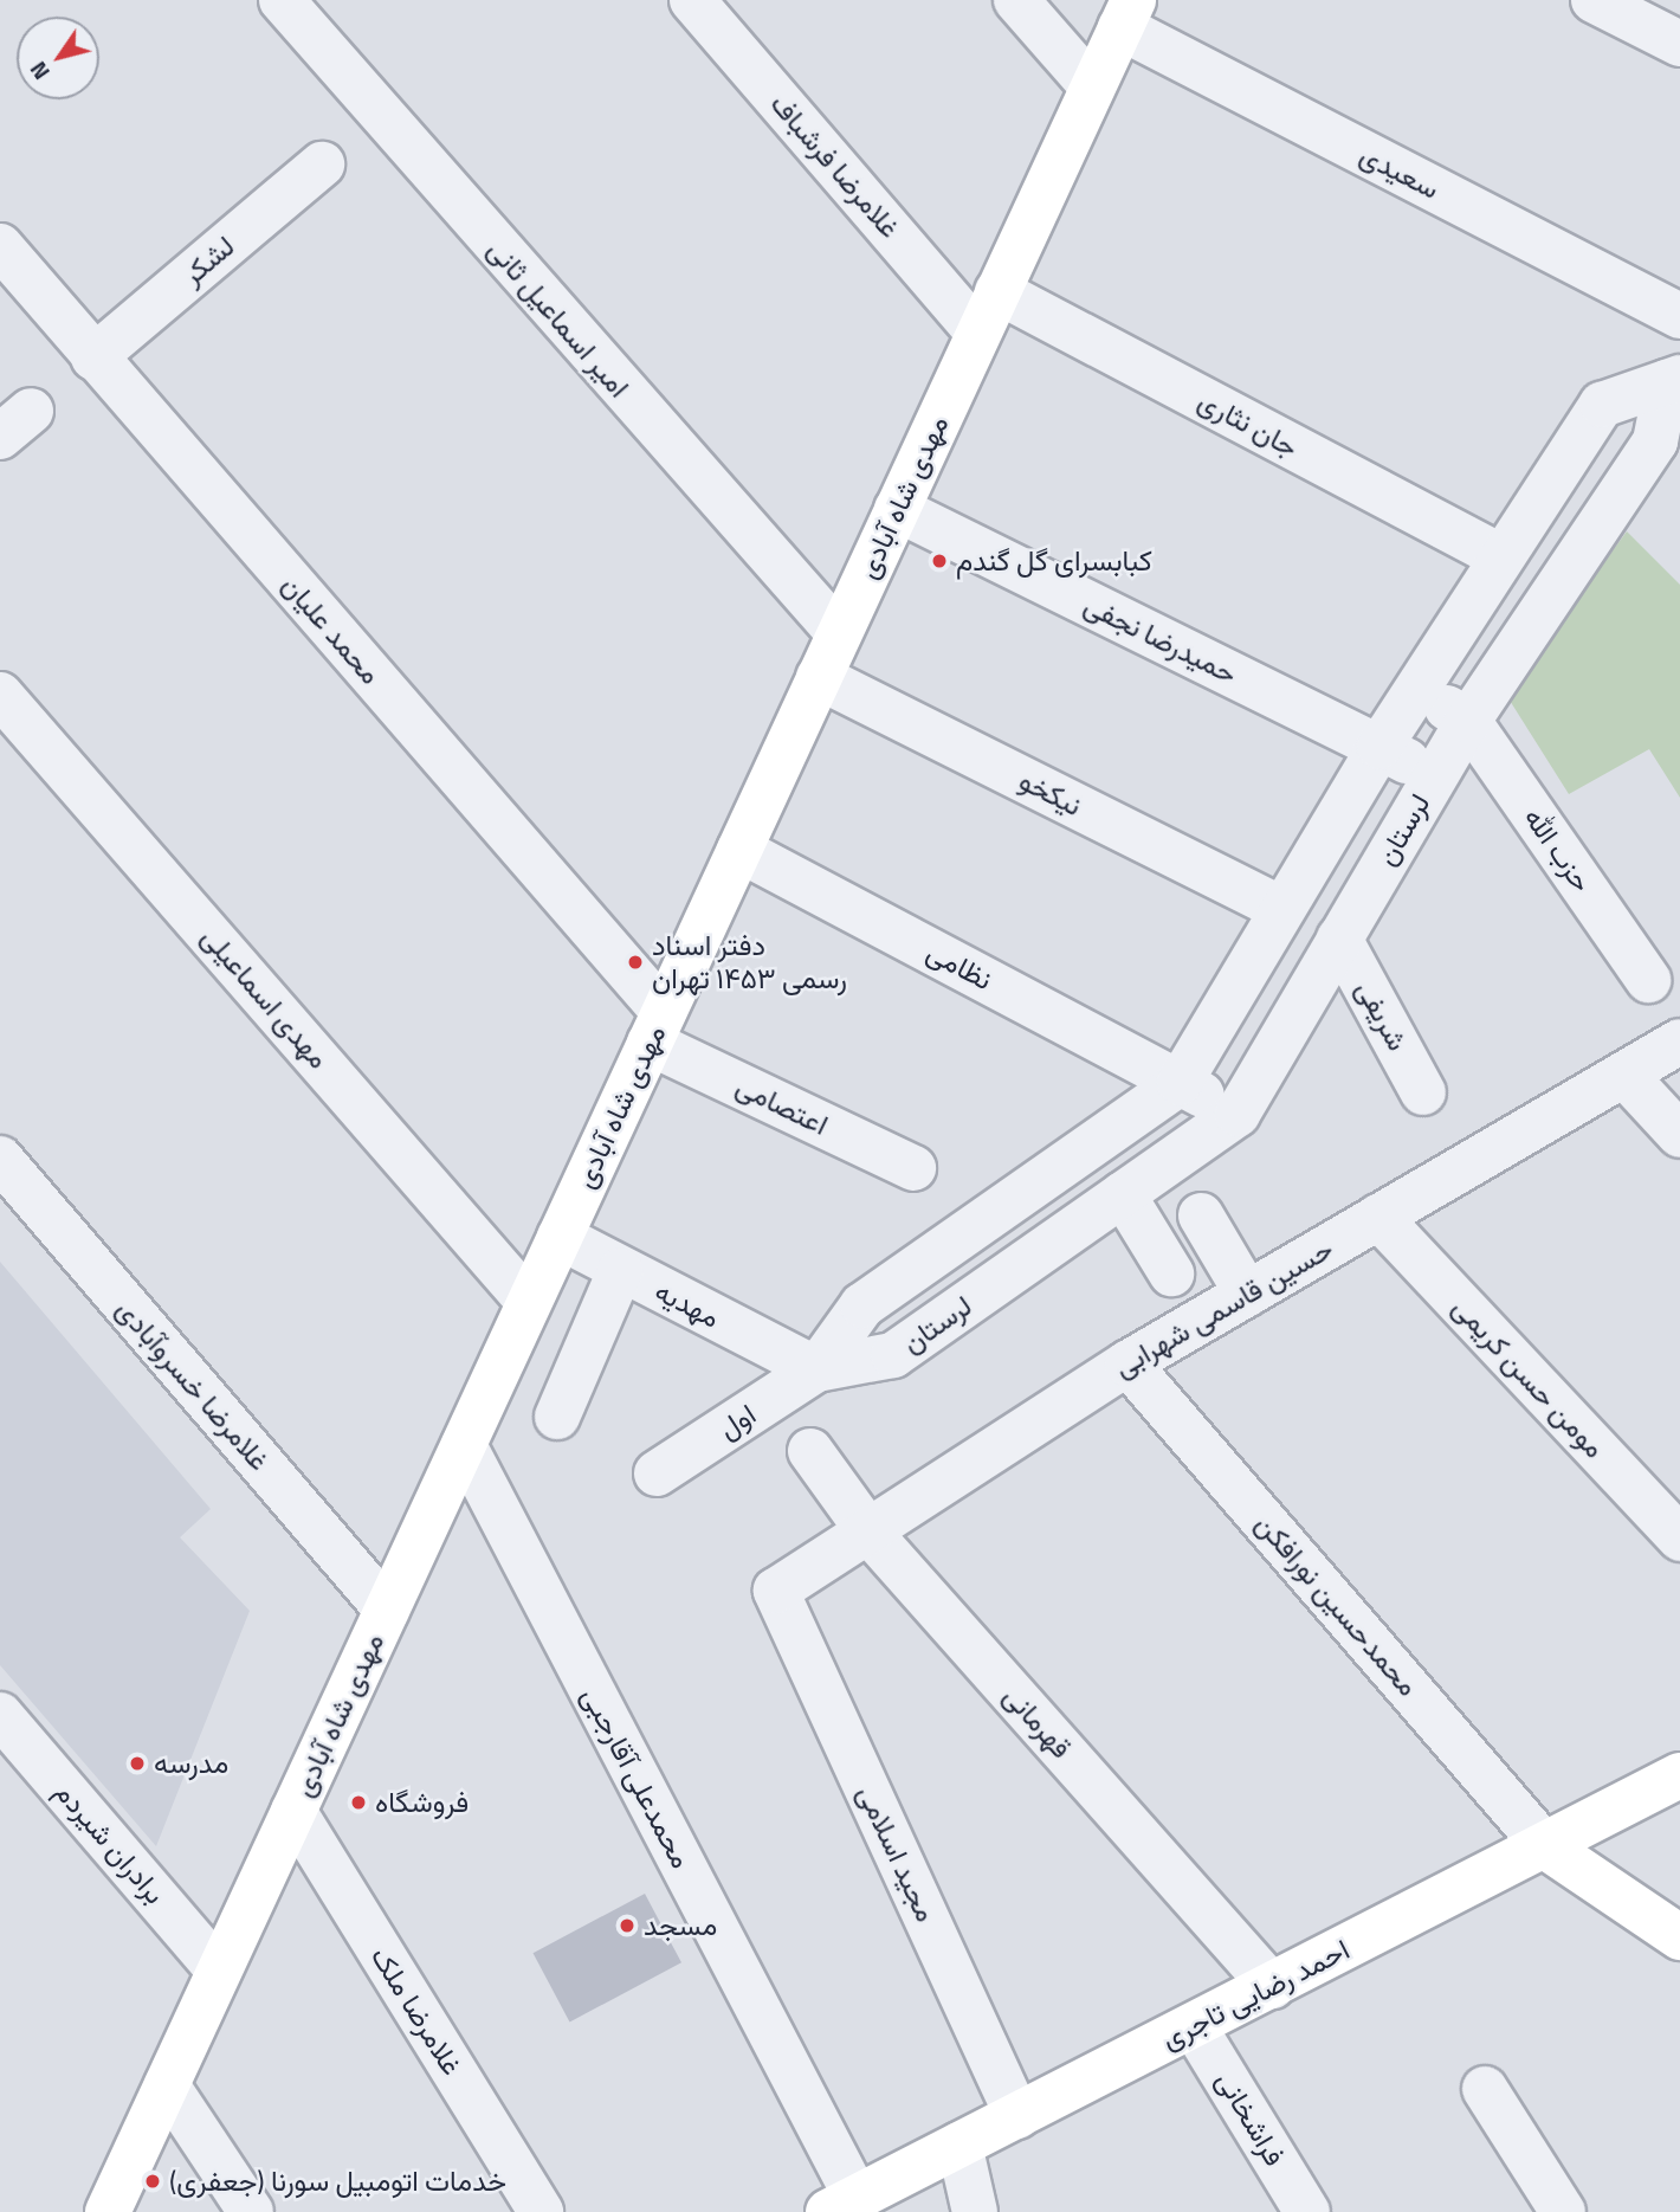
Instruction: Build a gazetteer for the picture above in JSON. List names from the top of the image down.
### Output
{
  "streets": {
    "main road": ["مهدی شاه آبادی", "احمد رضایی تاجری"],
    "street": [
      "غلامرضا فرشباف",
      "سعیدی",
      "لشكر",
      "امیر اسماعیل ثانی",
      "جان نثاری",
      "محمد علیان",
      "حمیدرضا نجفی",
      "نیکخو",
      "لرستان",
      "حزب الله",
      "نظامی",
      "مهدی اسماعیلی",
      "شریفی",
      "اعتصامی",
      "مهدیه",
      "حسین قاسمی شهرابی",
      "مومن حسن کریمی",
      "غلامرضا خسروآبادی",
      "اول",
      "محمدحسین نورافکن",
      "قهرمانی",
      "محمدعلی آقارجبی",
      "برادران شیردم",
      "مجید اسلامی",
      "غلامرضا ملک",
      "فراشخانی"
    ]
  },
  "crossings": [
    ["غلامرضا فرشباف", "مهدی شاه آبادی"],
    ["سعیدی", "مهدی شاه آبادی"],
    ["لشكر", "محمد علیان"],
    ["امیر اسماعیل ثانی", "مهدی شاه آبادی"],
    ["جان نثاری", "مهدی شاه آبادی"],
    ["جان نثاری", "لرستان"],
    ["مهدی شاه آبادی", "محمد علیان"],
    ["مهدی شاه آبادی", "حمیدرضا نجفی"],
    ["مهدی شاه آبادی", "نیکخو"],
    ["مهدی شاه آبادی", "نظامی"],
    ["مهدی شاه آبادی", "مهدی اسماعیلی"],
    ["مهدی شاه آبادی", "اعتصامی"],
    ["مهدی شاه آبادی", "مهدیه"],
    ["مهدی شاه آبادی", "غلامرضا خسروآبادی"],
    ["مهدی شاه آبادی", "محمدعلی آقارجبی"],
    ["مهدی شاه آبادی", "برادران شیردم"],
    ["مهدی شاه آبادی", "غلامرضا ملک"],
    ["محمد علیان", "اعتصامی"],
    ["حمیدرضا نجفی", "لرستان"],
    ["نیکخو", "لرستان"],
    ["لرستان", "حزب الله"],
    ["لرستان", "نظامی"],
    ["لرستان", "شریفی"],
    ["لرستان", "مهدیه"],
    ["لرستان", "اول"],
    ["مهدیه", "اول"],
    ["حسین قاسمی شهرابی", "مومن حسن کریمی"],
    ["حسین قاسمی شهرابی", "محمدحسین نورافکن"],
    ["حسین قاسمی شهرابی", "قهرمانی"],
    ["حسین قاسمی شهرابی", "مجید اسلامی"],
    ["محمدحسین نورافکن", "احمد رضایی تاجری"],
    ["قهرمانی", "احمد رضایی تاجری"],
    ["محمدعلی آقارجبی", "احمد رضایی تاجری"],
    ["مجید اسلامی", "احمد رضایی تاجری"],
    ["احمد رضایی تاجری", "فراشخانی"]
  ],
  "places": [
    "کبابسرای گل گندم",
    "دفتر اسناد رسمی ۱۴۵۳ تهران",
    "مدرسه",
    "فروشگاه",
    "مسجد",
    "خدمات اتومبیل سورنا (جعفری)"
  ],
  "north": "bottom left"
}
